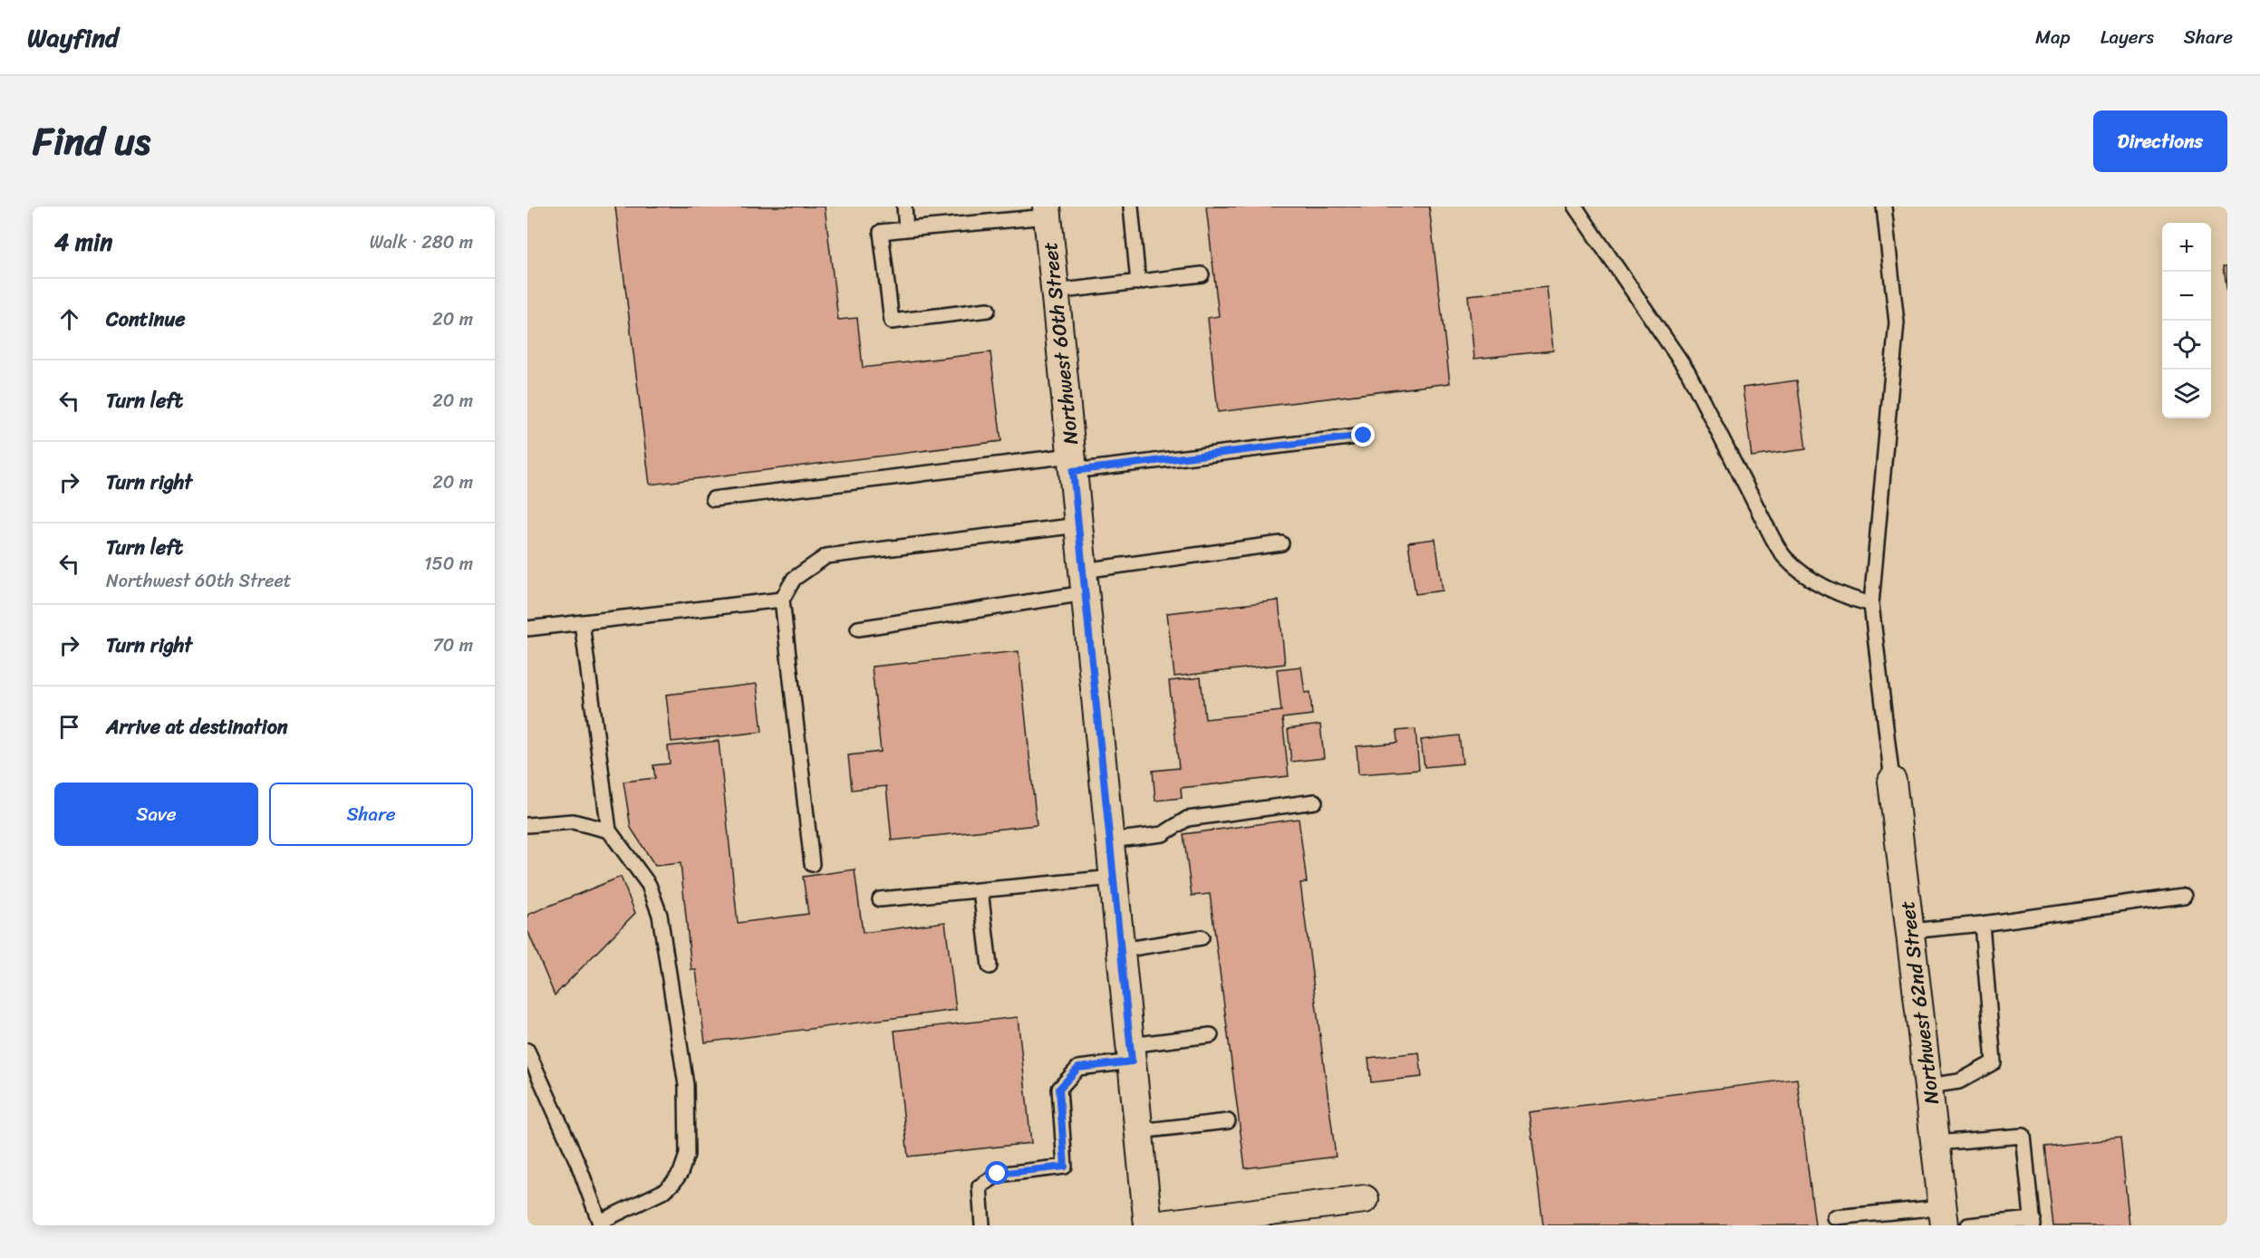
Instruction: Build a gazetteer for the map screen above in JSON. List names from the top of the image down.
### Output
{
  "streets": {
    "street": ["Northwest 60th Street", "Northwest 62nd Street"]
  },
  "page": {
    "header": "Wayfind",
    "nav": ["Map", "Layers", "Share"],
    "title": "Find us",
    "buttons": [
      "Directions",
      ["Save", "Share"]
    ],
    "heading": ["4 min", "Walk · 280 m"],
    "map_buttons": ["+", "−"],
    "list": [
      ["Continue", "20 m"],
      ["Turn left", "20 m"],
      ["Turn right", "20 m"],
      ["Turn left", "Northwest 60th Street", "150 m"],
      ["Turn right", "70 m"],
      "Arrive at destination"
    ]
  }
}
